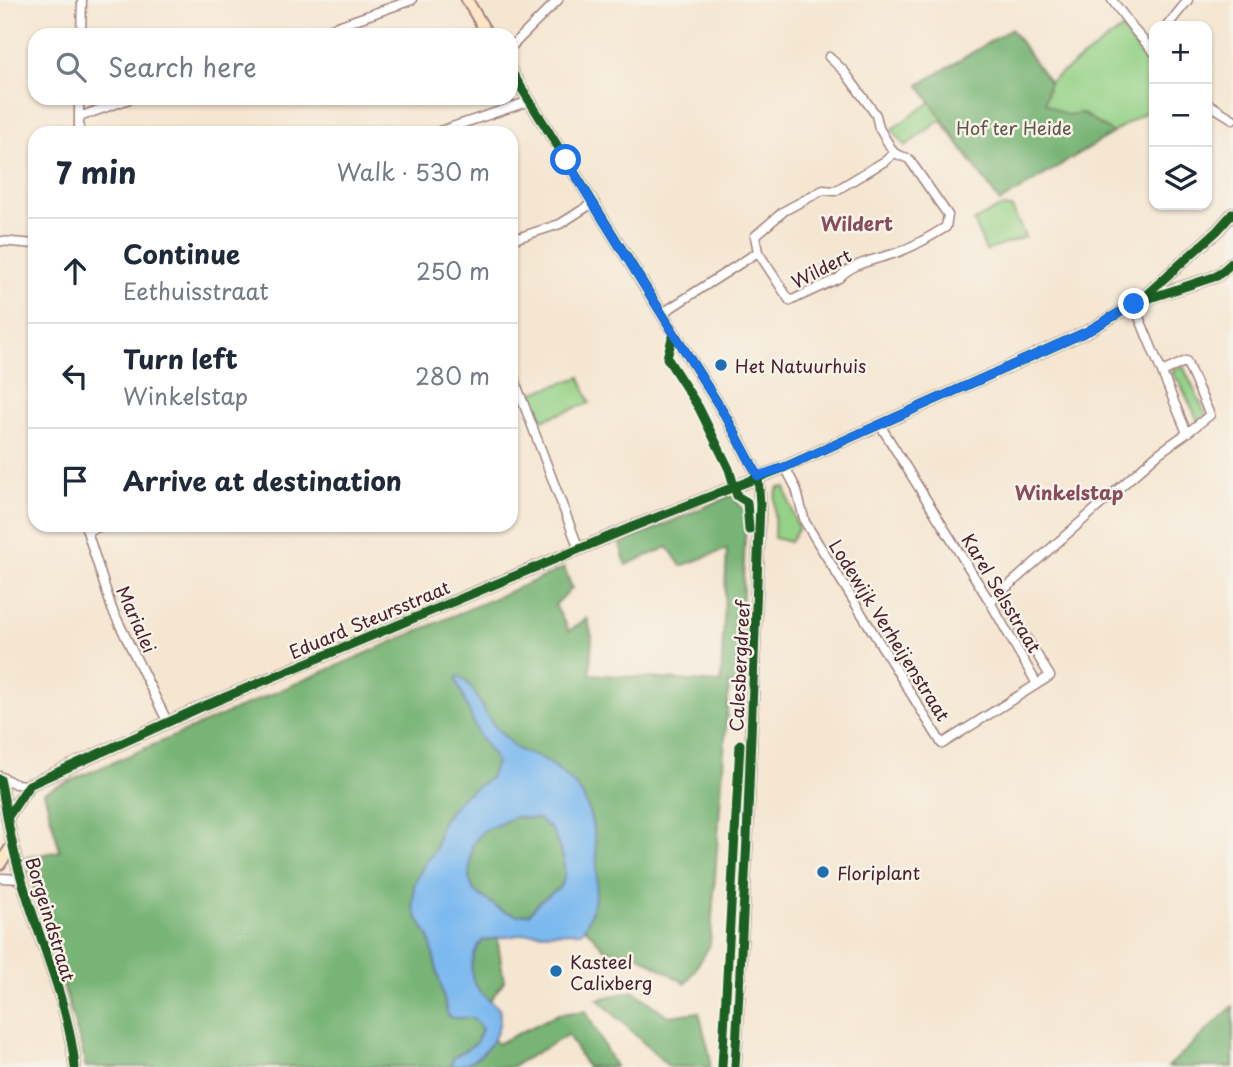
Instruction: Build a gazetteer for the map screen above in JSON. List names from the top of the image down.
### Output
{
  "streets": {
    "street": [
      "Wildert",
      "Karel Selsstraat",
      "Marialei",
      "Eduard Steursstraat",
      "Lodewijk Verheijenstraat",
      "Calesbergdreef",
      "Borgeindstraat"
    ]
  },
  "crossings": [
    ["Karel Selsstraat", "Lodewijk Verheijenstraat"],
    ["Marialei", "Eduard Steursstraat"],
    ["Eduard Steursstraat", "Calesbergdreef"]
  ],
  "districts": ["Wildert", "Winkelstap"],
  "parks": ["Hof ter Heide"],
  "places": ["Het Natuurhuis", "Floriplant", "Kasteel Calixberg"],
  "page": {
    "map_buttons": ["+", "−"],
    "search": "Search here",
    "heading": ["7 min", "Walk · 530 m"],
    "list": [
      ["Continue", "Eethuisstraat", "250 m"],
      ["Turn left", "Winkelstap", "280 m"],
      "Arrive at destination"
    ]
  }
}
